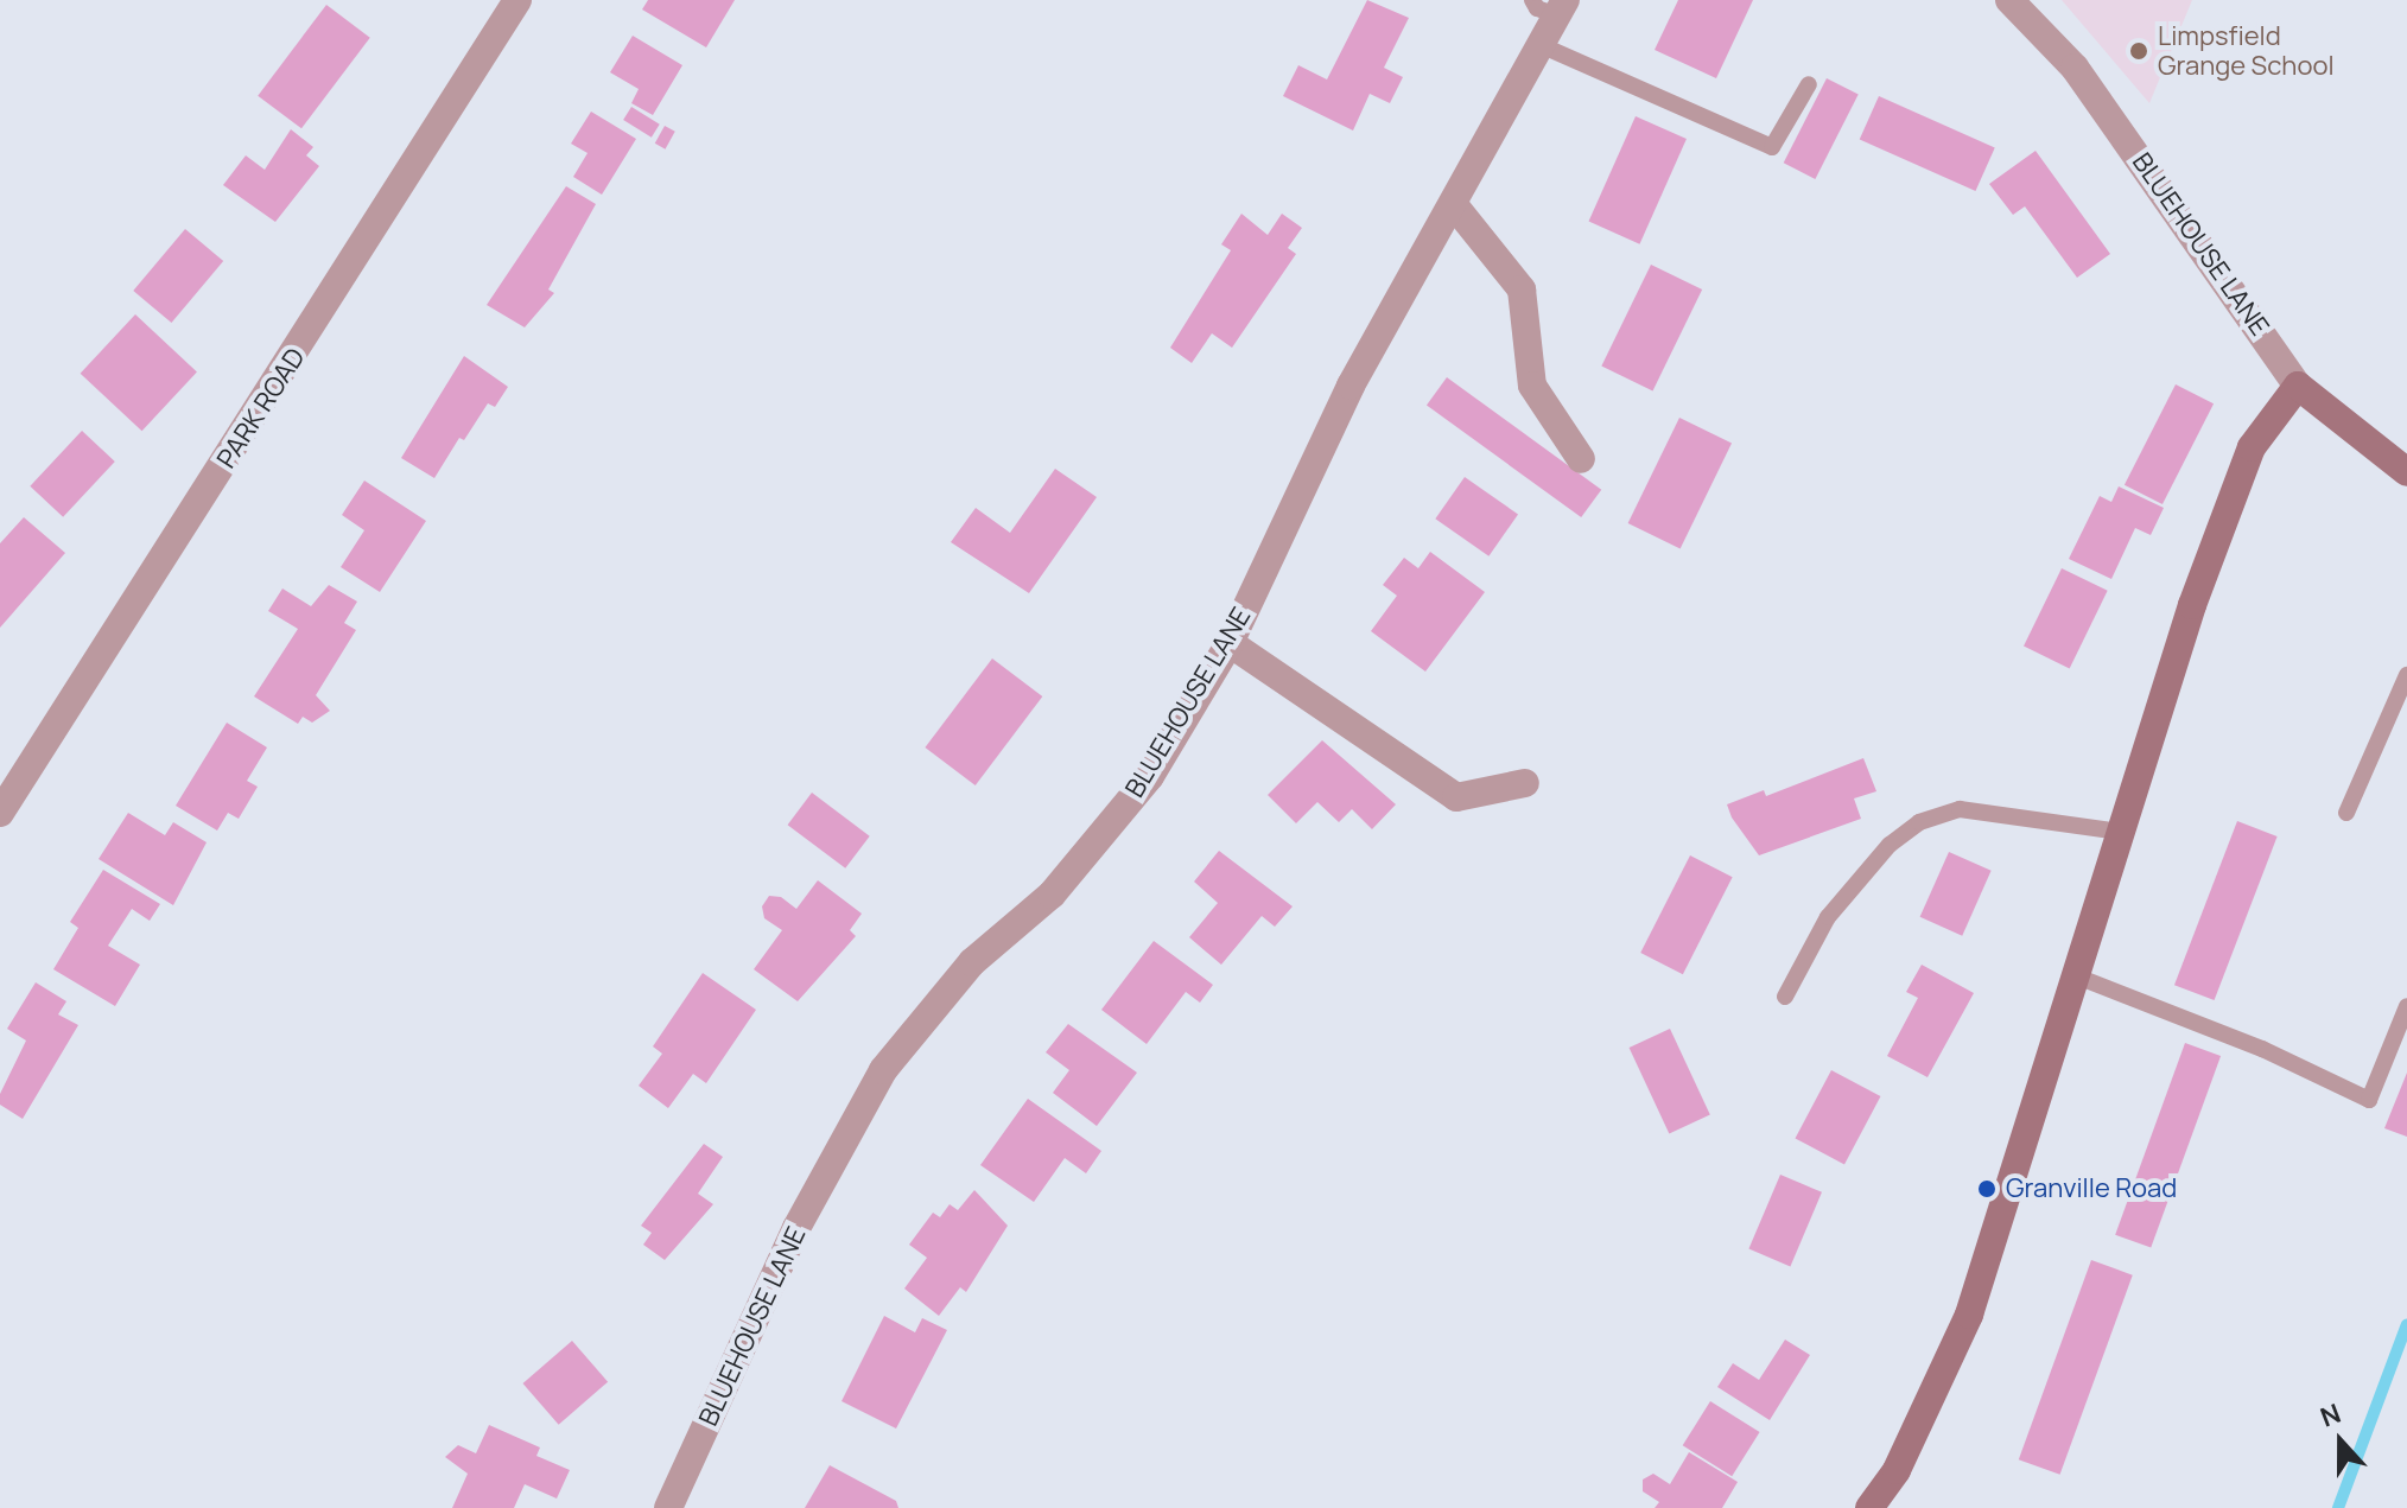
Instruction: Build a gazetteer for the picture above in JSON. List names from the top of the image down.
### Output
{
  "streets": {
    "street": ["BLUEHOUSE LANE", "PARK ROAD"]
  },
  "places": ["Limpsfield Grange School", "Granville Road"],
  "north": "top"
}
